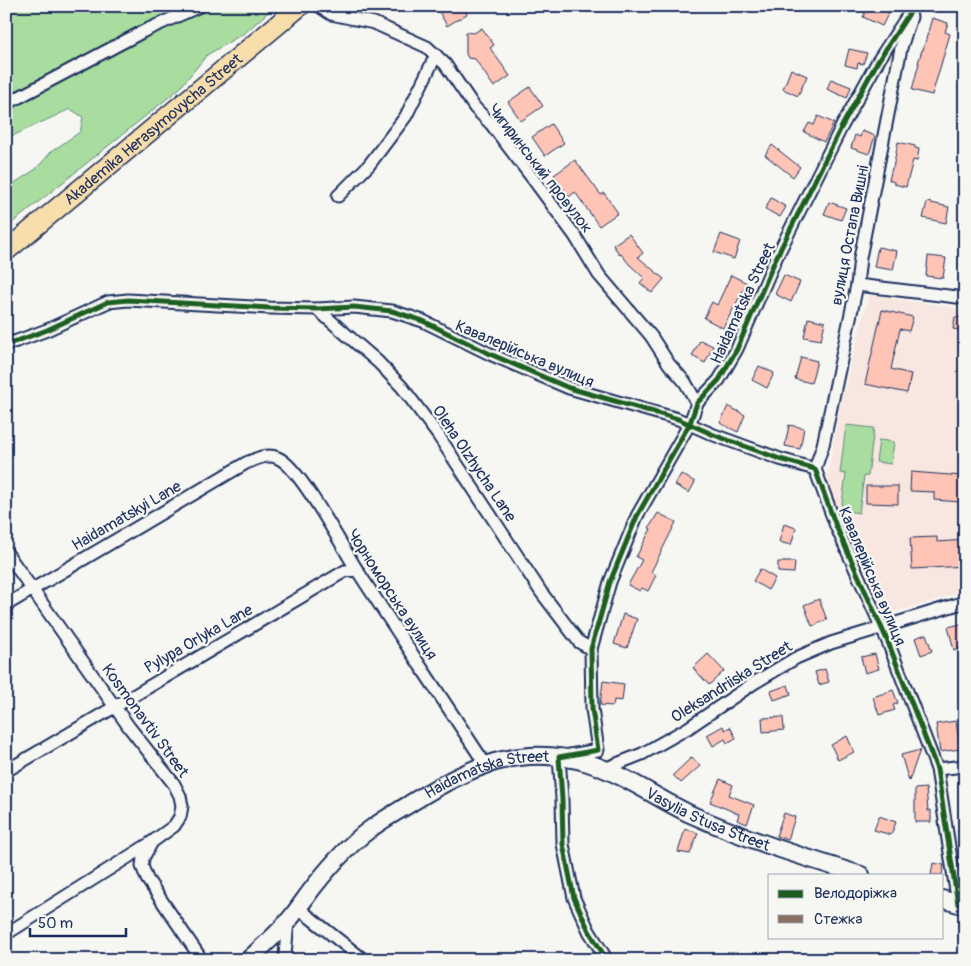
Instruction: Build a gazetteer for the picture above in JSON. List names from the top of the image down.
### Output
{
  "streets": {
    "highway": ["Akademika Herasymovycha Street"],
    "main road": ["Haidamatska Street", "Vasylia Stusa Street"],
    "street": [
      "Чигиринський провулок",
      "вулиця Остапа Вишні",
      "Кавалерійська вулиця",
      "Oleha Olzhycha Lane",
      "Haidamatskyi Lane",
      "Чорноморська вулиця",
      "Pylypa Orlyka Lane",
      "Oleksandriiska Street",
      "Kosmonavtiv Street"
    ]
  },
  "crossings": [
    ["Чигиринський провулок", "Haidamatska Street"],
    ["вулиця Остапа Вишні", "Haidamatska Street"],
    ["вулиця Остапа Вишні", "Кавалерійська вулиця"],
    ["Haidamatska Street", "Кавалерійська вулиця"],
    ["Haidamatska Street", "Oleha Olzhycha Lane"],
    ["Haidamatska Street", "Чорноморська вулиця"],
    ["Haidamatska Street", "Vasylia Stusa Street"],
    ["Кавалерійська вулиця", "Oleha Olzhycha Lane"],
    ["Кавалерійська вулиця", "Oleksandriiska Street"],
    ["Haidamatskyi Lane", "Чорноморська вулиця"],
    ["Haidamatskyi Lane", "Kosmonavtiv Street"],
    ["Чорноморська вулиця", "Pylypa Orlyka Lane"],
    ["Pylypa Orlyka Lane", "Kosmonavtiv Street"],
    ["Oleksandriiska Street", "Vasylia Stusa Street"]
  ],
  "legend": ["Велодоріжка", "Стежка"],
  "scale_bar": "50 m"
}
